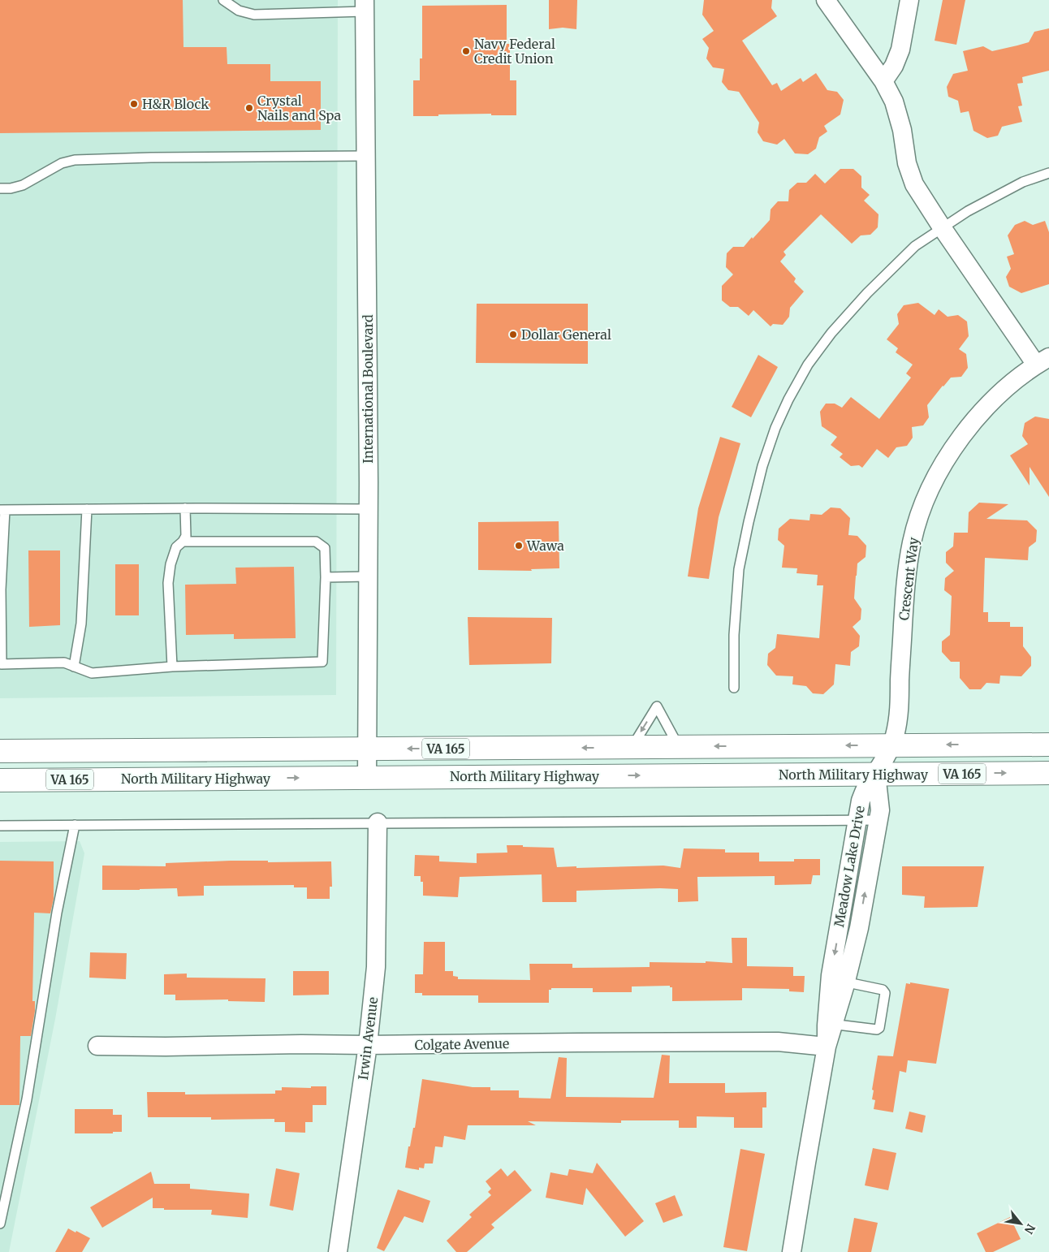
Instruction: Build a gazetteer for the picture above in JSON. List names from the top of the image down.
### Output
{
  "streets": {
    "main road": ["VA 165", "North Military Highway"],
    "street": [
      "International Boulevard",
      "Crescent Way",
      "Meadow Lake Drive",
      "Irwin Avenue",
      "Colgate Avenue"
    ]
  },
  "crossings": [
    ["International Boulevard", "VA 165"],
    ["International Boulevard", "North Military Highway"],
    ["Crescent Way", "VA 165"],
    ["Crescent Way", "North Military Highway"],
    ["Crescent Way", "Meadow Lake Drive"],
    ["North Military Highway", "Meadow Lake Drive"],
    ["Meadow Lake Drive", "Colgate Avenue"],
    ["Irwin Avenue", "Colgate Avenue"]
  ],
  "places": [
    "Navy Federal Credit Union",
    "H&R Block",
    "Crystal Nails and Spa",
    "Dollar General",
    "Wawa"
  ],
  "north": "bottom right"
}
